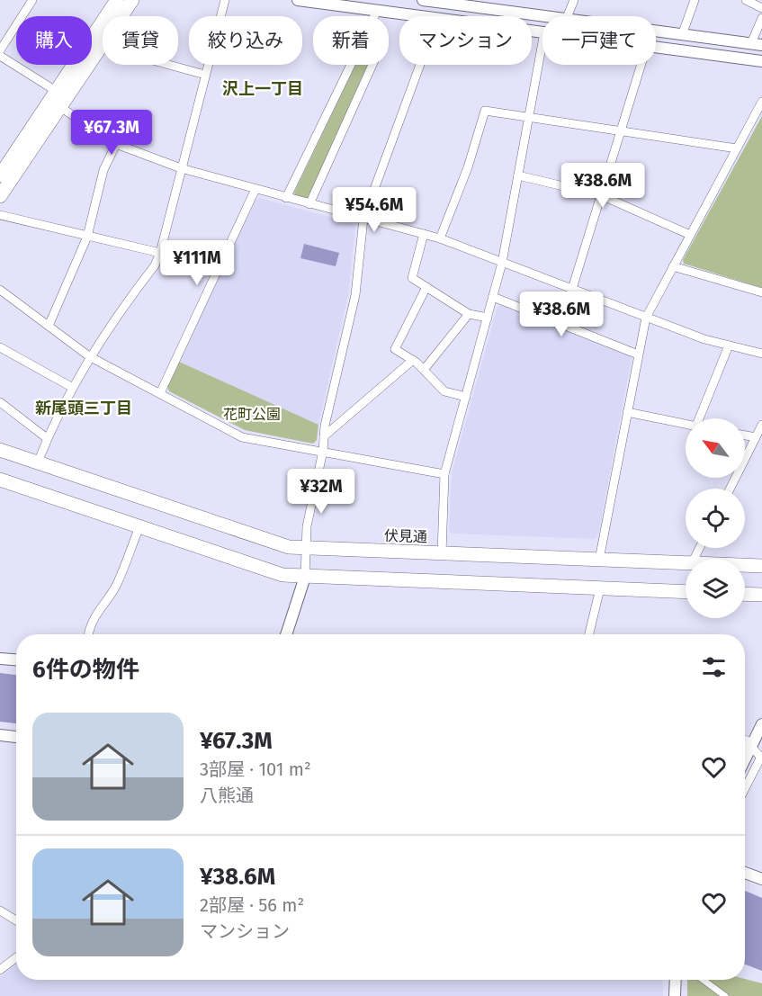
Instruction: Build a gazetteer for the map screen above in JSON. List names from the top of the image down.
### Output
{
  "streets": {
    "main road": ["伏見通"]
  },
  "districts": ["沢上一丁目", "新尾頭三丁目"],
  "parks": ["花町公園"],
  "north": "top left",
  "page": {
    "chip": [
      "購入",
      "賃貸",
      "絞り込み",
      "新着",
      "マンション",
      "一戸建て"
    ],
    "price": [
      "¥67.3M",
      "¥38.6M",
      "¥54.6M",
      "¥111M",
      "¥38.6M",
      "¥32M"
    ],
    "heading": "6件の物件",
    "list": [
      {
        "name": "¥67.3M",
        "note": "3部屋 · 101 m² · 八熊通"
      },
      {
        "name": "¥38.6M",
        "note": "2部屋 · 56 m² · マンション"
      }
    ]
  }
}
